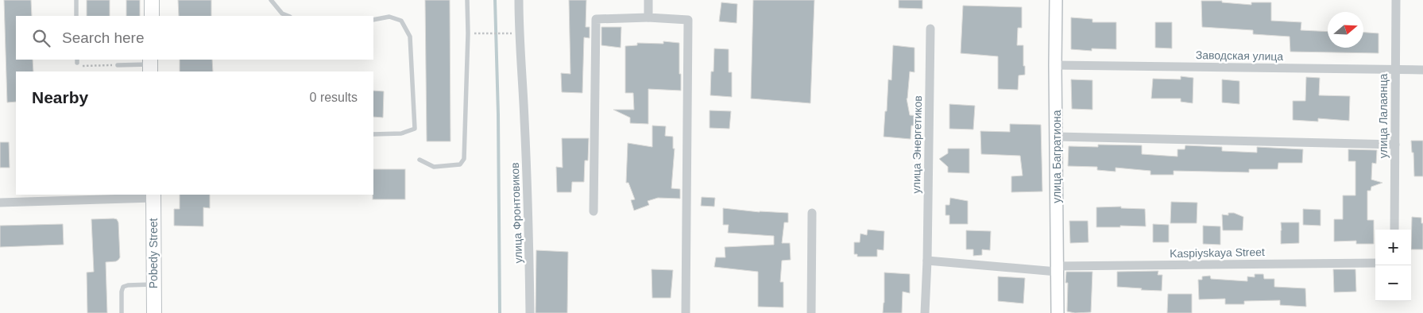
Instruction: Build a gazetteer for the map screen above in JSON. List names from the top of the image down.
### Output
{
  "streets": {
    "main road": ["Pobedy Street"],
    "street": [
      "Заводская улица",
      "улица Лалаянца",
      "улица Энергетиков",
      "улица Багратиона",
      "улица Фронтовиков",
      "Kaspiyskaya Street"
    ]
  },
  "crossings": [
    ["Заводская улица", "улица Лалаянца"],
    ["Заводская улица", "улица Багратиона"],
    ["улица Багратиона", "Kaspiyskaya Street"]
  ],
  "north": "right",
  "page": {
    "search": "Search here",
    "heading": ["Nearby", "0 results"],
    "map_buttons": ["+", "−"]
  }
}
